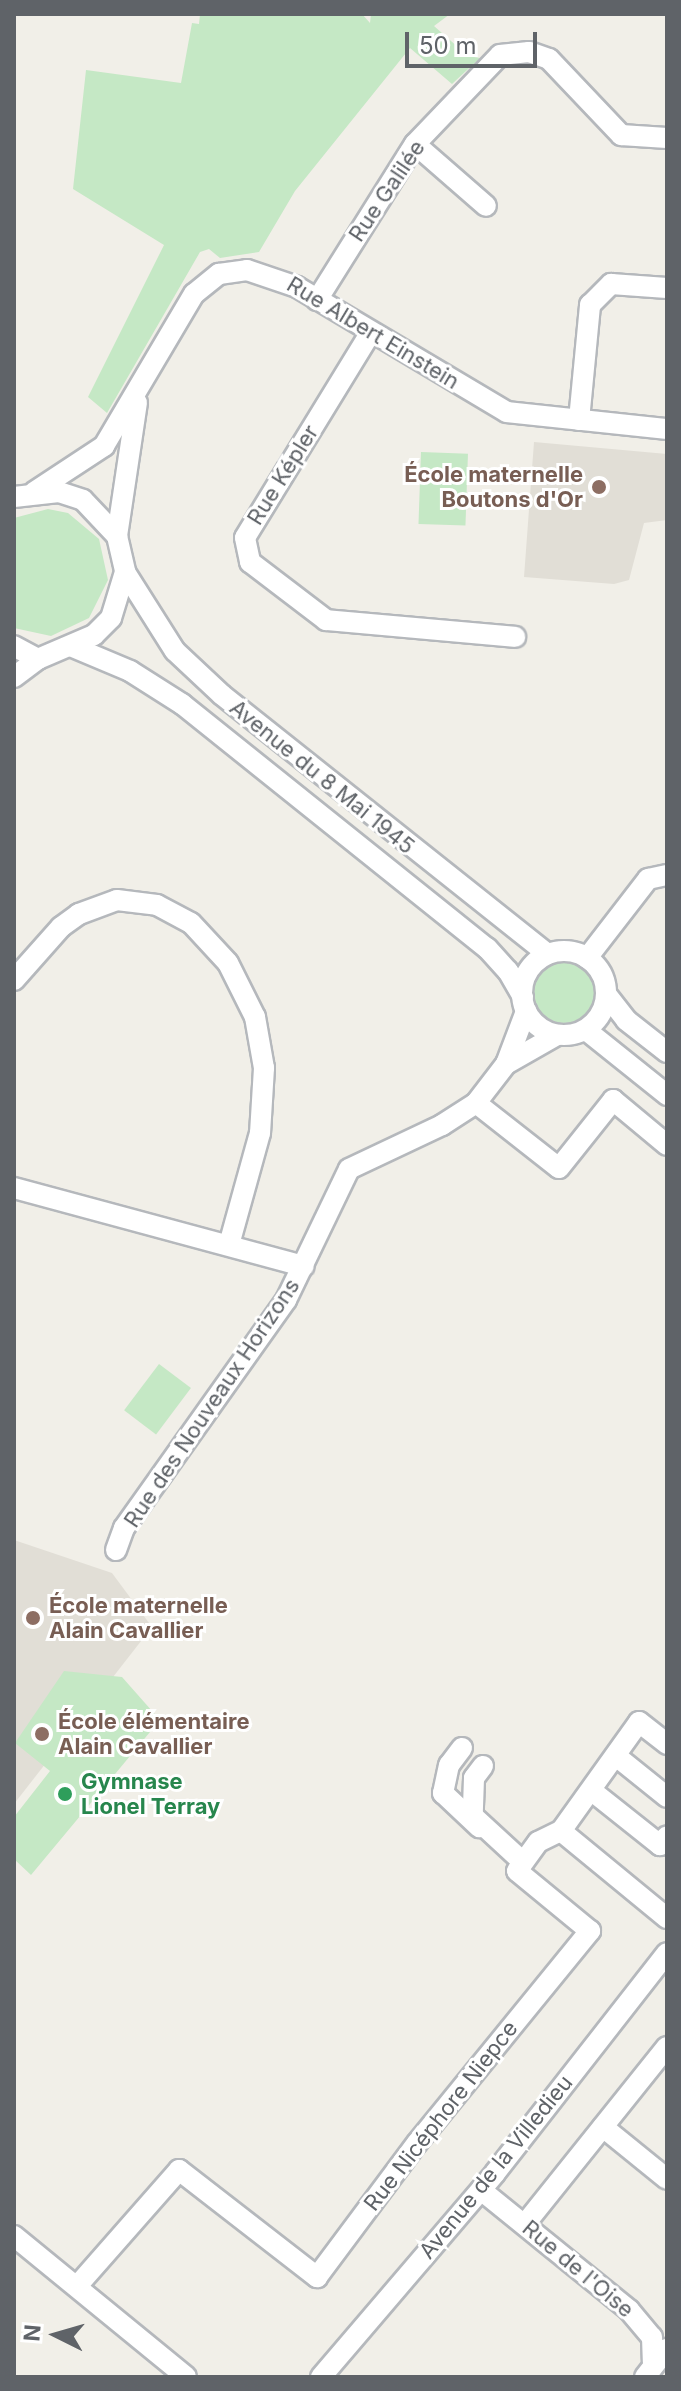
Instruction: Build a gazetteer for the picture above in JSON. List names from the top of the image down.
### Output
{
  "streets": {
    "street": [
      "Rue Galilée",
      "Rue Albert Einstein",
      "Rue Képler",
      "Avenue du 8 Mai 1945",
      "Rue des Nouveaux Horizons",
      "Rue Nicéphore Niepce",
      "Avenue de la Villedieu",
      "Rue de l'Oise"
    ]
  },
  "crossings": [
    ["Rue Galilée", "Rue Albert Einstein"],
    ["Rue Albert Einstein", "Rue Képler"],
    ["Avenue du 8 Mai 1945", "Rue des Nouveaux Horizons"],
    ["Avenue de la Villedieu", "Rue de l'Oise"]
  ],
  "places": [
    "École maternelle Boutons d'Or",
    "École maternelle Alain Cavallier",
    "École élémentaire Alain Cavallier",
    "Gymnase Lionel Terray"
  ],
  "scale_bar": "50 m",
  "north": "left"
}
